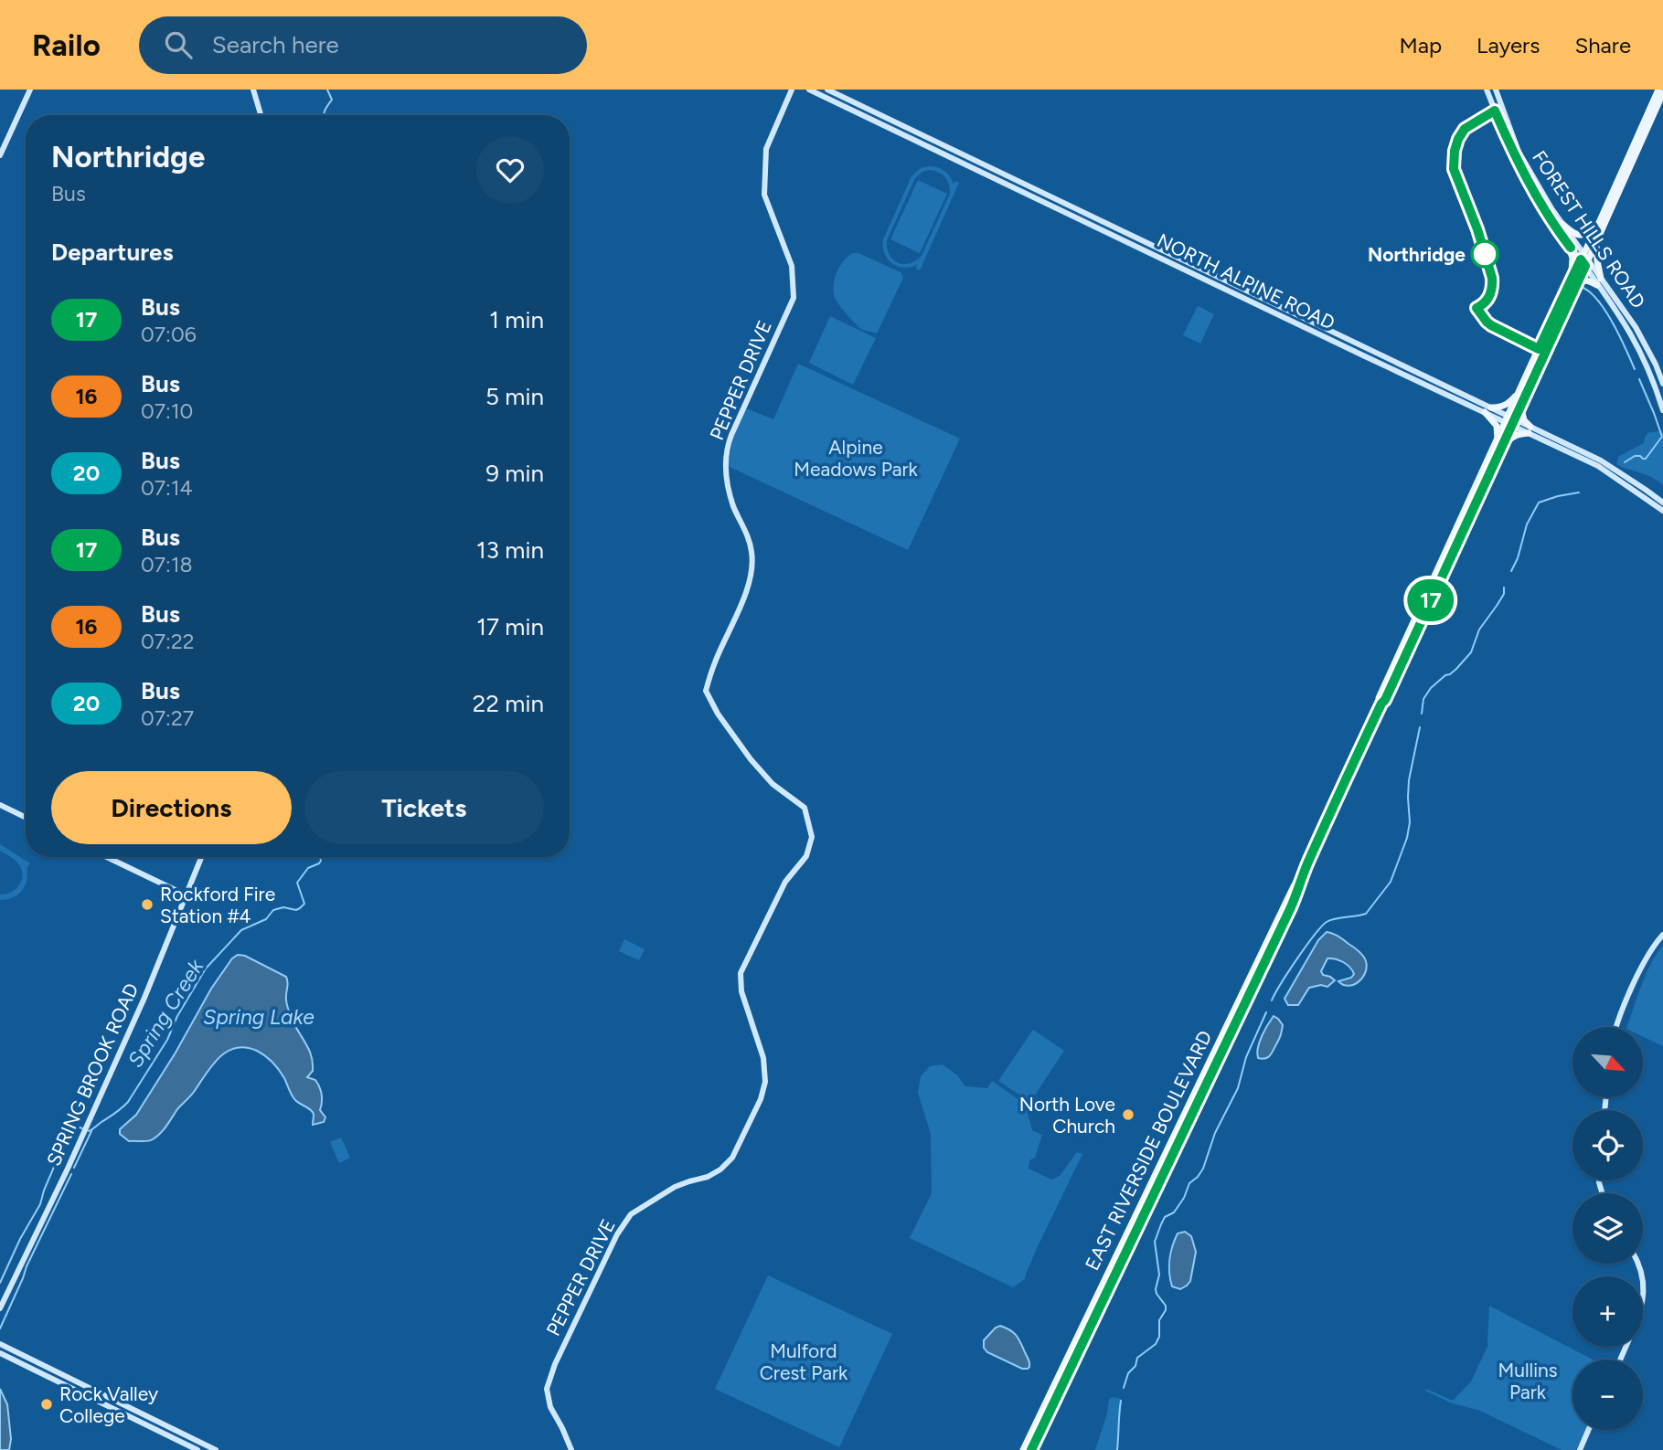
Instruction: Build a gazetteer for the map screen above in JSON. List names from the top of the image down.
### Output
{
  "streets": {
    "main road": ["EAST RIVERSIDE BOULEVARD"],
    "street": [
      "FOREST HILLS ROAD",
      "NORTH ALPINE ROAD",
      "PEPPER DRIVE",
      "SPRING BROOK ROAD"
    ]
  },
  "crossings": [
    ["FOREST HILLS ROAD", "EAST RIVERSIDE BOULEVARD"],
    ["NORTH ALPINE ROAD", "EAST RIVERSIDE BOULEVARD"]
  ],
  "water": ["Spring Creek", "Spring Lake"],
  "parks": ["Alpine Meadows Park", "Mulford Crest Park", "Mullins Park"],
  "places": [
    "Northridge",
    "Rockford Fire Station #4",
    "North Love Church",
    "Rock Valley College"
  ],
  "lines": ["bus line 17"],
  "north": "bottom right",
  "page": {
    "header": "Railo",
    "search": "Search here",
    "nav": ["Map", "Layers", "Share"],
    "on_map": "17",
    "heading": [
      ["Northridge", "Bus"],
      "Departures"
    ],
    "list": [
      {
        "mark": "17",
        "name": "Bus",
        "note": "07:06",
        "value": "1 min"
      },
      {
        "mark": "16",
        "name": "Bus",
        "note": "07:10",
        "value": "5 min"
      },
      {
        "mark": "20",
        "name": "Bus",
        "note": "07:14",
        "value": "9 min"
      },
      {
        "mark": "17",
        "name": "Bus",
        "note": "07:18",
        "value": "13 min"
      },
      {
        "mark": "16",
        "name": "Bus",
        "note": "07:22",
        "value": "17 min"
      },
      {
        "mark": "20",
        "name": "Bus",
        "note": "07:27",
        "value": "22 min"
      }
    ],
    "buttons": ["Directions", "Tickets"],
    "map_buttons": ["+", "−"]
  }
}
